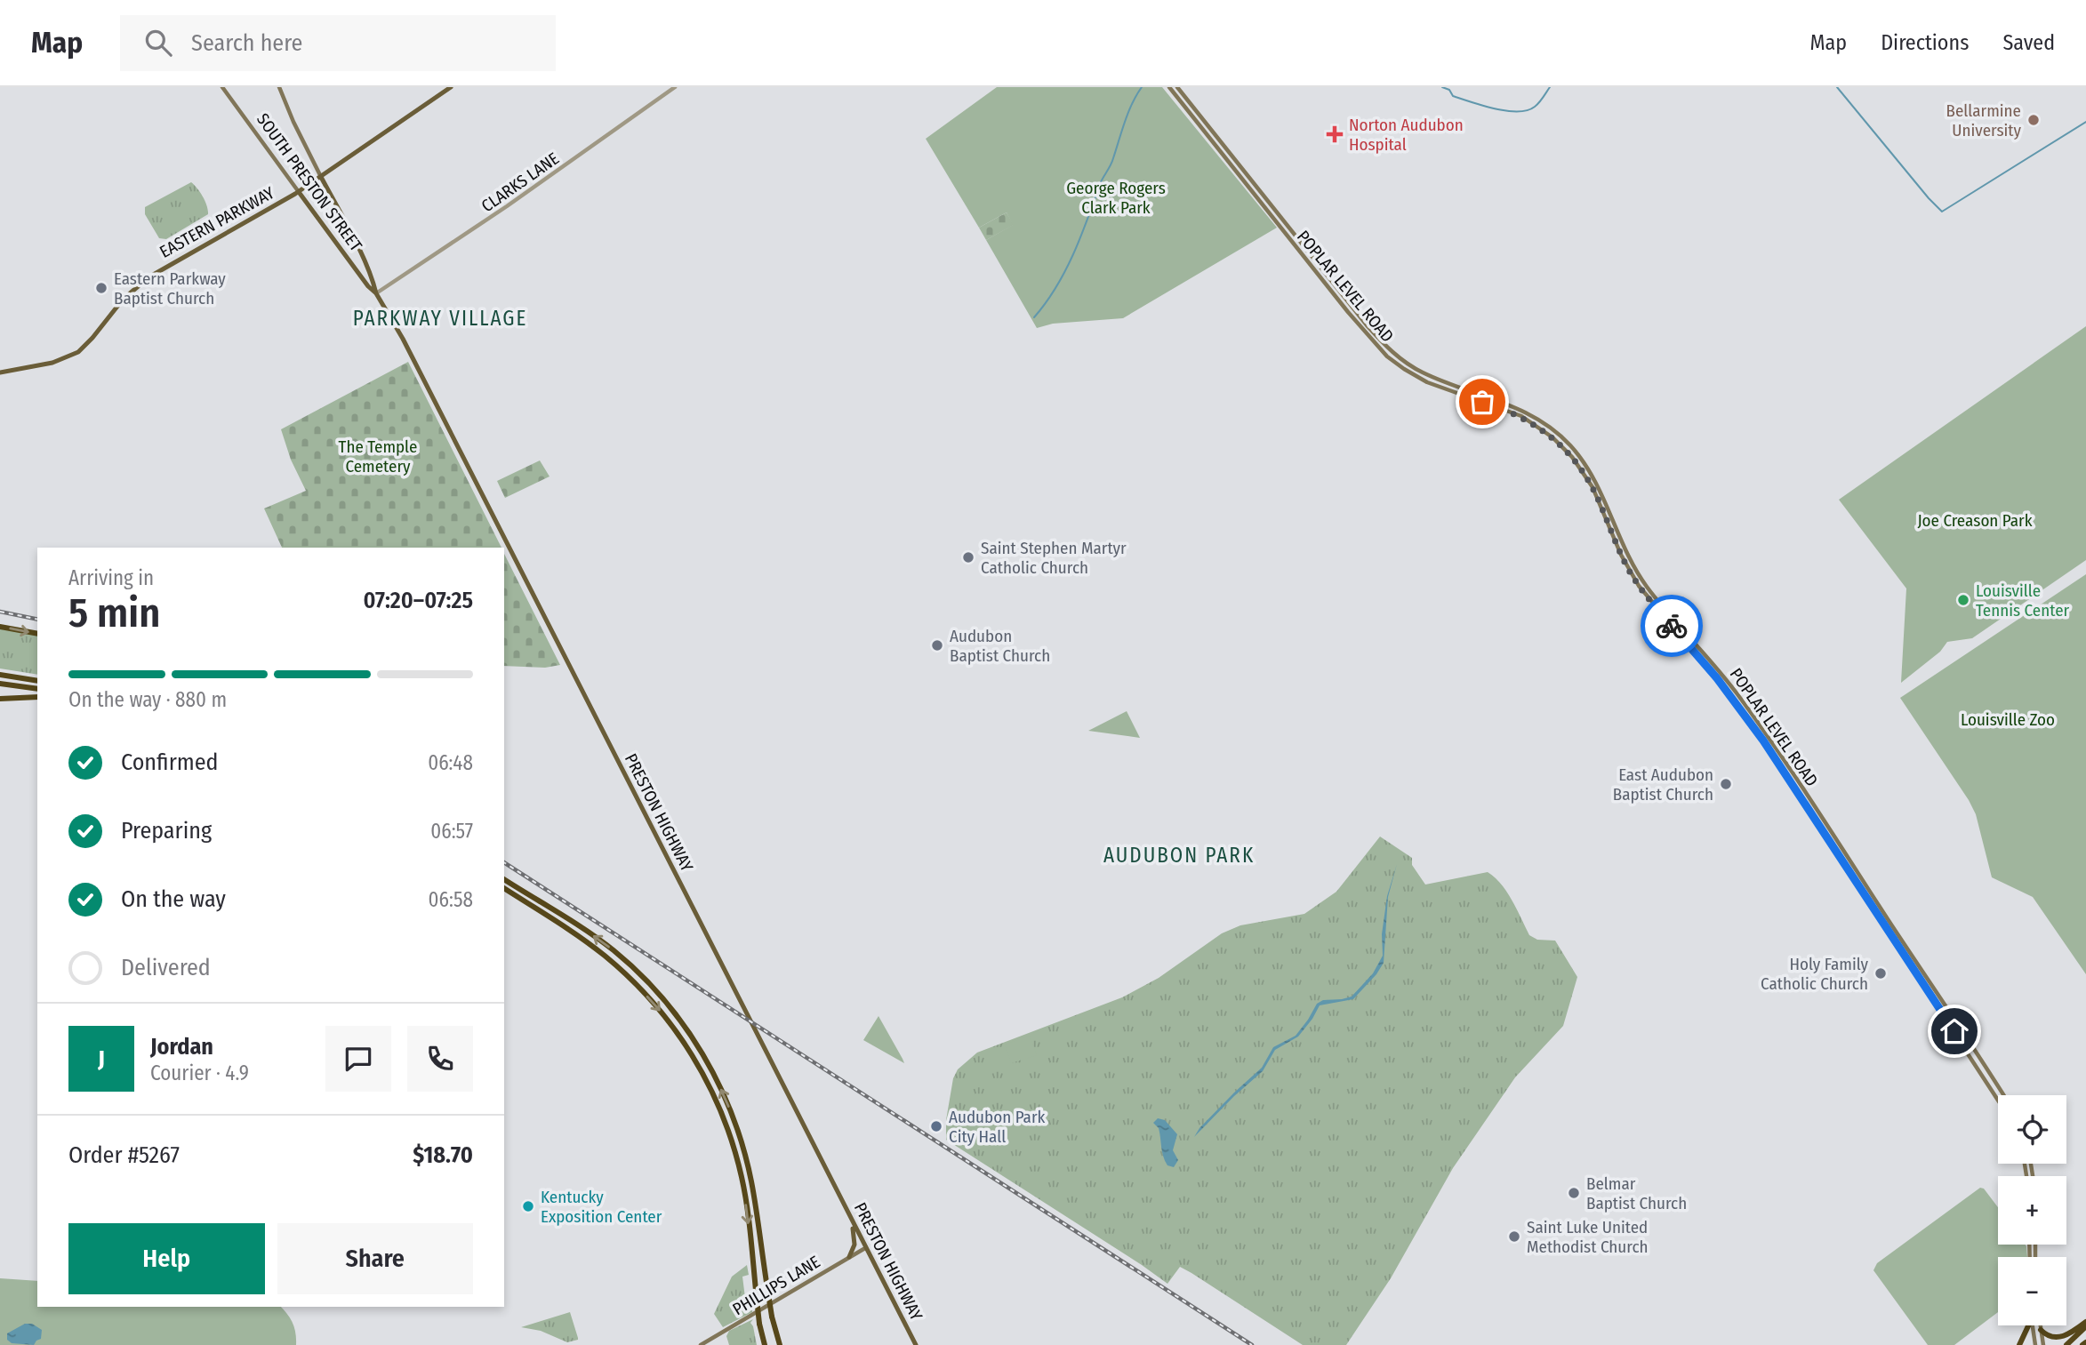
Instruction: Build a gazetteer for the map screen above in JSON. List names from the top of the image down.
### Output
{
  "streets": {
    "main road": [
      "SOUTH PRESTON STREET",
      "EASTERN PARKWAY",
      "POPLAR LEVEL ROAD",
      "PRESTON HIGHWAY",
      "PHILLIPS LANE"
    ],
    "street": ["CLARKS LANE"]
  },
  "crossings": [
    ["SOUTH PRESTON STREET", "CLARKS LANE"],
    ["SOUTH PRESTON STREET", "EASTERN PARKWAY"],
    ["SOUTH PRESTON STREET", "PRESTON HIGHWAY"],
    ["CLARKS LANE", "PRESTON HIGHWAY"],
    ["PRESTON HIGHWAY", "PHILLIPS LANE"]
  ],
  "districts": ["PARKWAY VILLAGE", "AUDUBON PARK"],
  "parks": [
    "George Rogers Clark Park",
    "The Temple Cemetery",
    "Joe Creason Park",
    "Louisville Zoo"
  ],
  "places": {
    "other": [
      "Bellarmine University",
      "Eastern Parkway Baptist Church",
      "Saint Stephen Martyr Catholic Church",
      "Louisville Tennis Center",
      "Audubon Baptist Church",
      "East Audubon Baptist Church",
      "Holy Family Catholic Church",
      "Audubon Park City Hall",
      "Belmar Baptist Church",
      "Kentucky Exposition Center",
      "Saint Luke United Methodist Church"
    ],
    "health": ["Norton Audubon Hospital"]
  },
  "page": {
    "header": "Map",
    "search": "Search here",
    "nav": ["Map", "Directions", "Saved"],
    "heading": ["5 min", "Arriving in", "07:20–07:25"],
    "panel": [
      "Jordan",
      "Courier · 4.9",
      "Order #5267",
      "$18.70"
    ],
    "bar": "On the way · 880 m",
    "list": [
      ["Confirmed", "06:48"],
      ["Preparing", "06:57"],
      ["On the way", "06:58"],
      "Delivered"
    ],
    "round": "J",
    "map_buttons": ["+", "−"],
    "buttons": ["Help", "Share"]
  }
}
